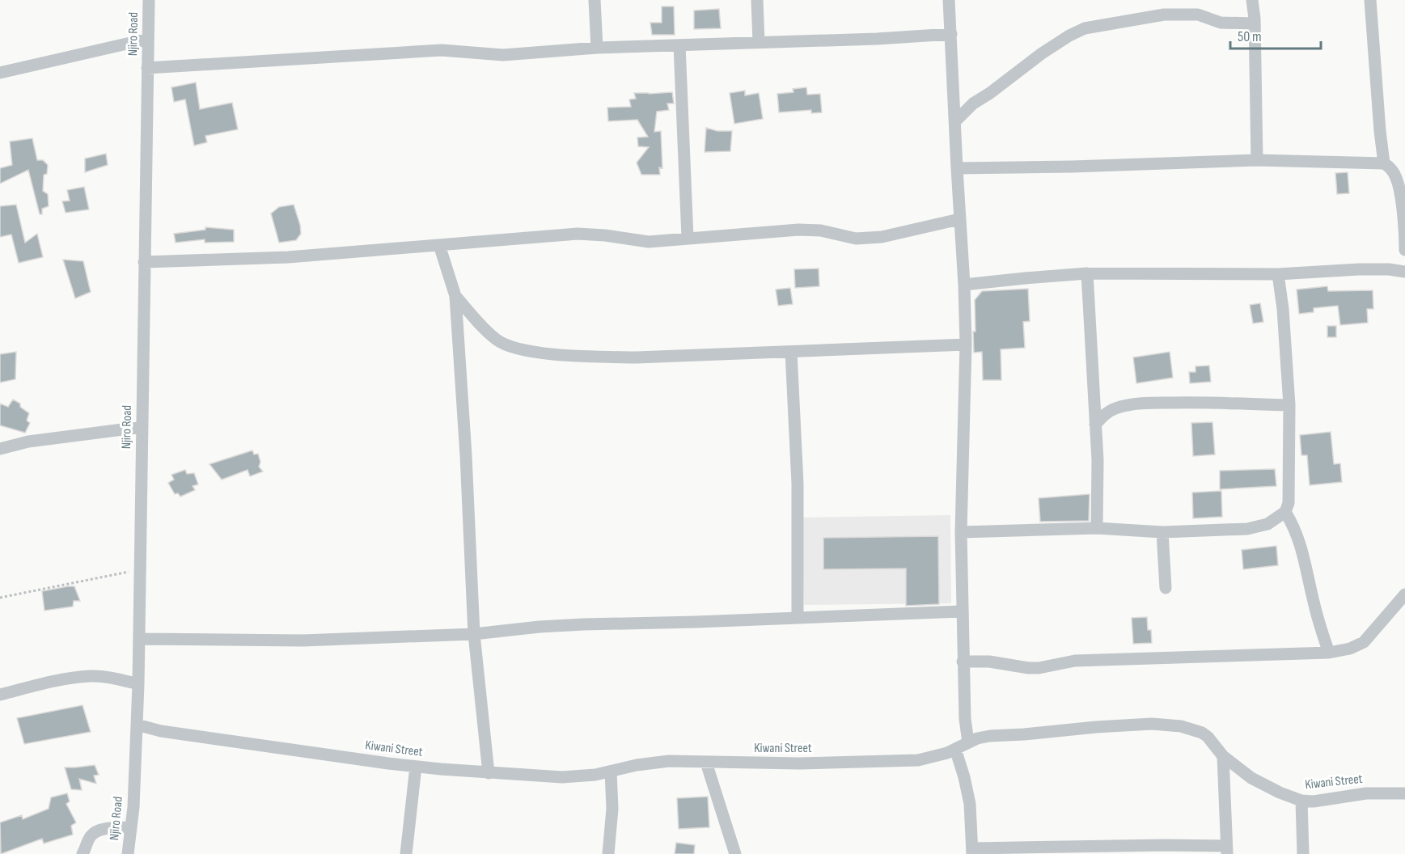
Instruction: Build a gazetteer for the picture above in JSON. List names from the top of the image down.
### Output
{
  "streets": {
    "street": ["Njiro Road", "Kiwani Street"]
  },
  "crossings": [
    ["Njiro Road", "Kiwani Street"]
  ],
  "scale_bar": "50 m"
}
